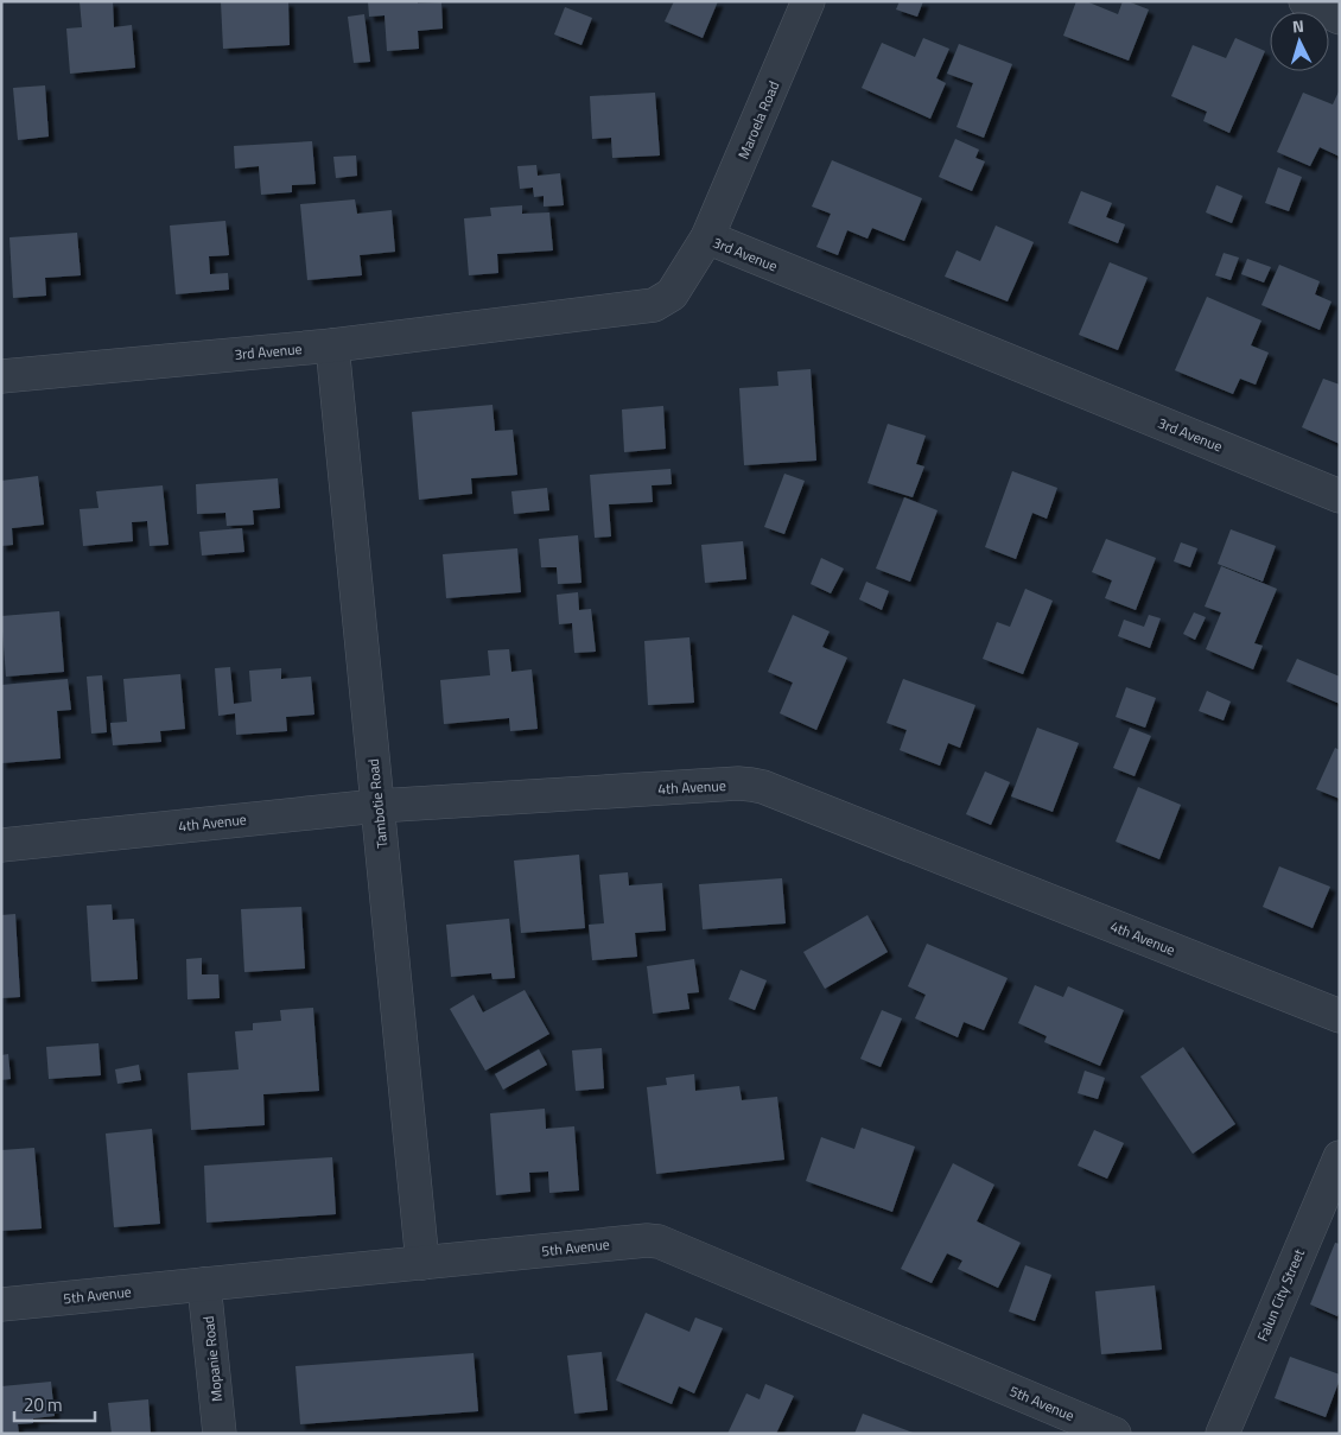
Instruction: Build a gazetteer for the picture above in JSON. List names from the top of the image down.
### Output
{
  "streets": {
    "street": [
      "Maroela Road",
      "3rd Avenue",
      "4th Avenue",
      "Tambotie Road",
      "5th Avenue",
      "Falun City Street",
      "Mopanie Road"
    ]
  },
  "crossings": [
    ["Maroela Road", "3rd Avenue"],
    ["3rd Avenue", "Tambotie Road"],
    ["4th Avenue", "Tambotie Road"],
    ["Tambotie Road", "5th Avenue"],
    ["5th Avenue", "Mopanie Road"]
  ],
  "scale_bar": "20 m",
  "north": "top"
}
